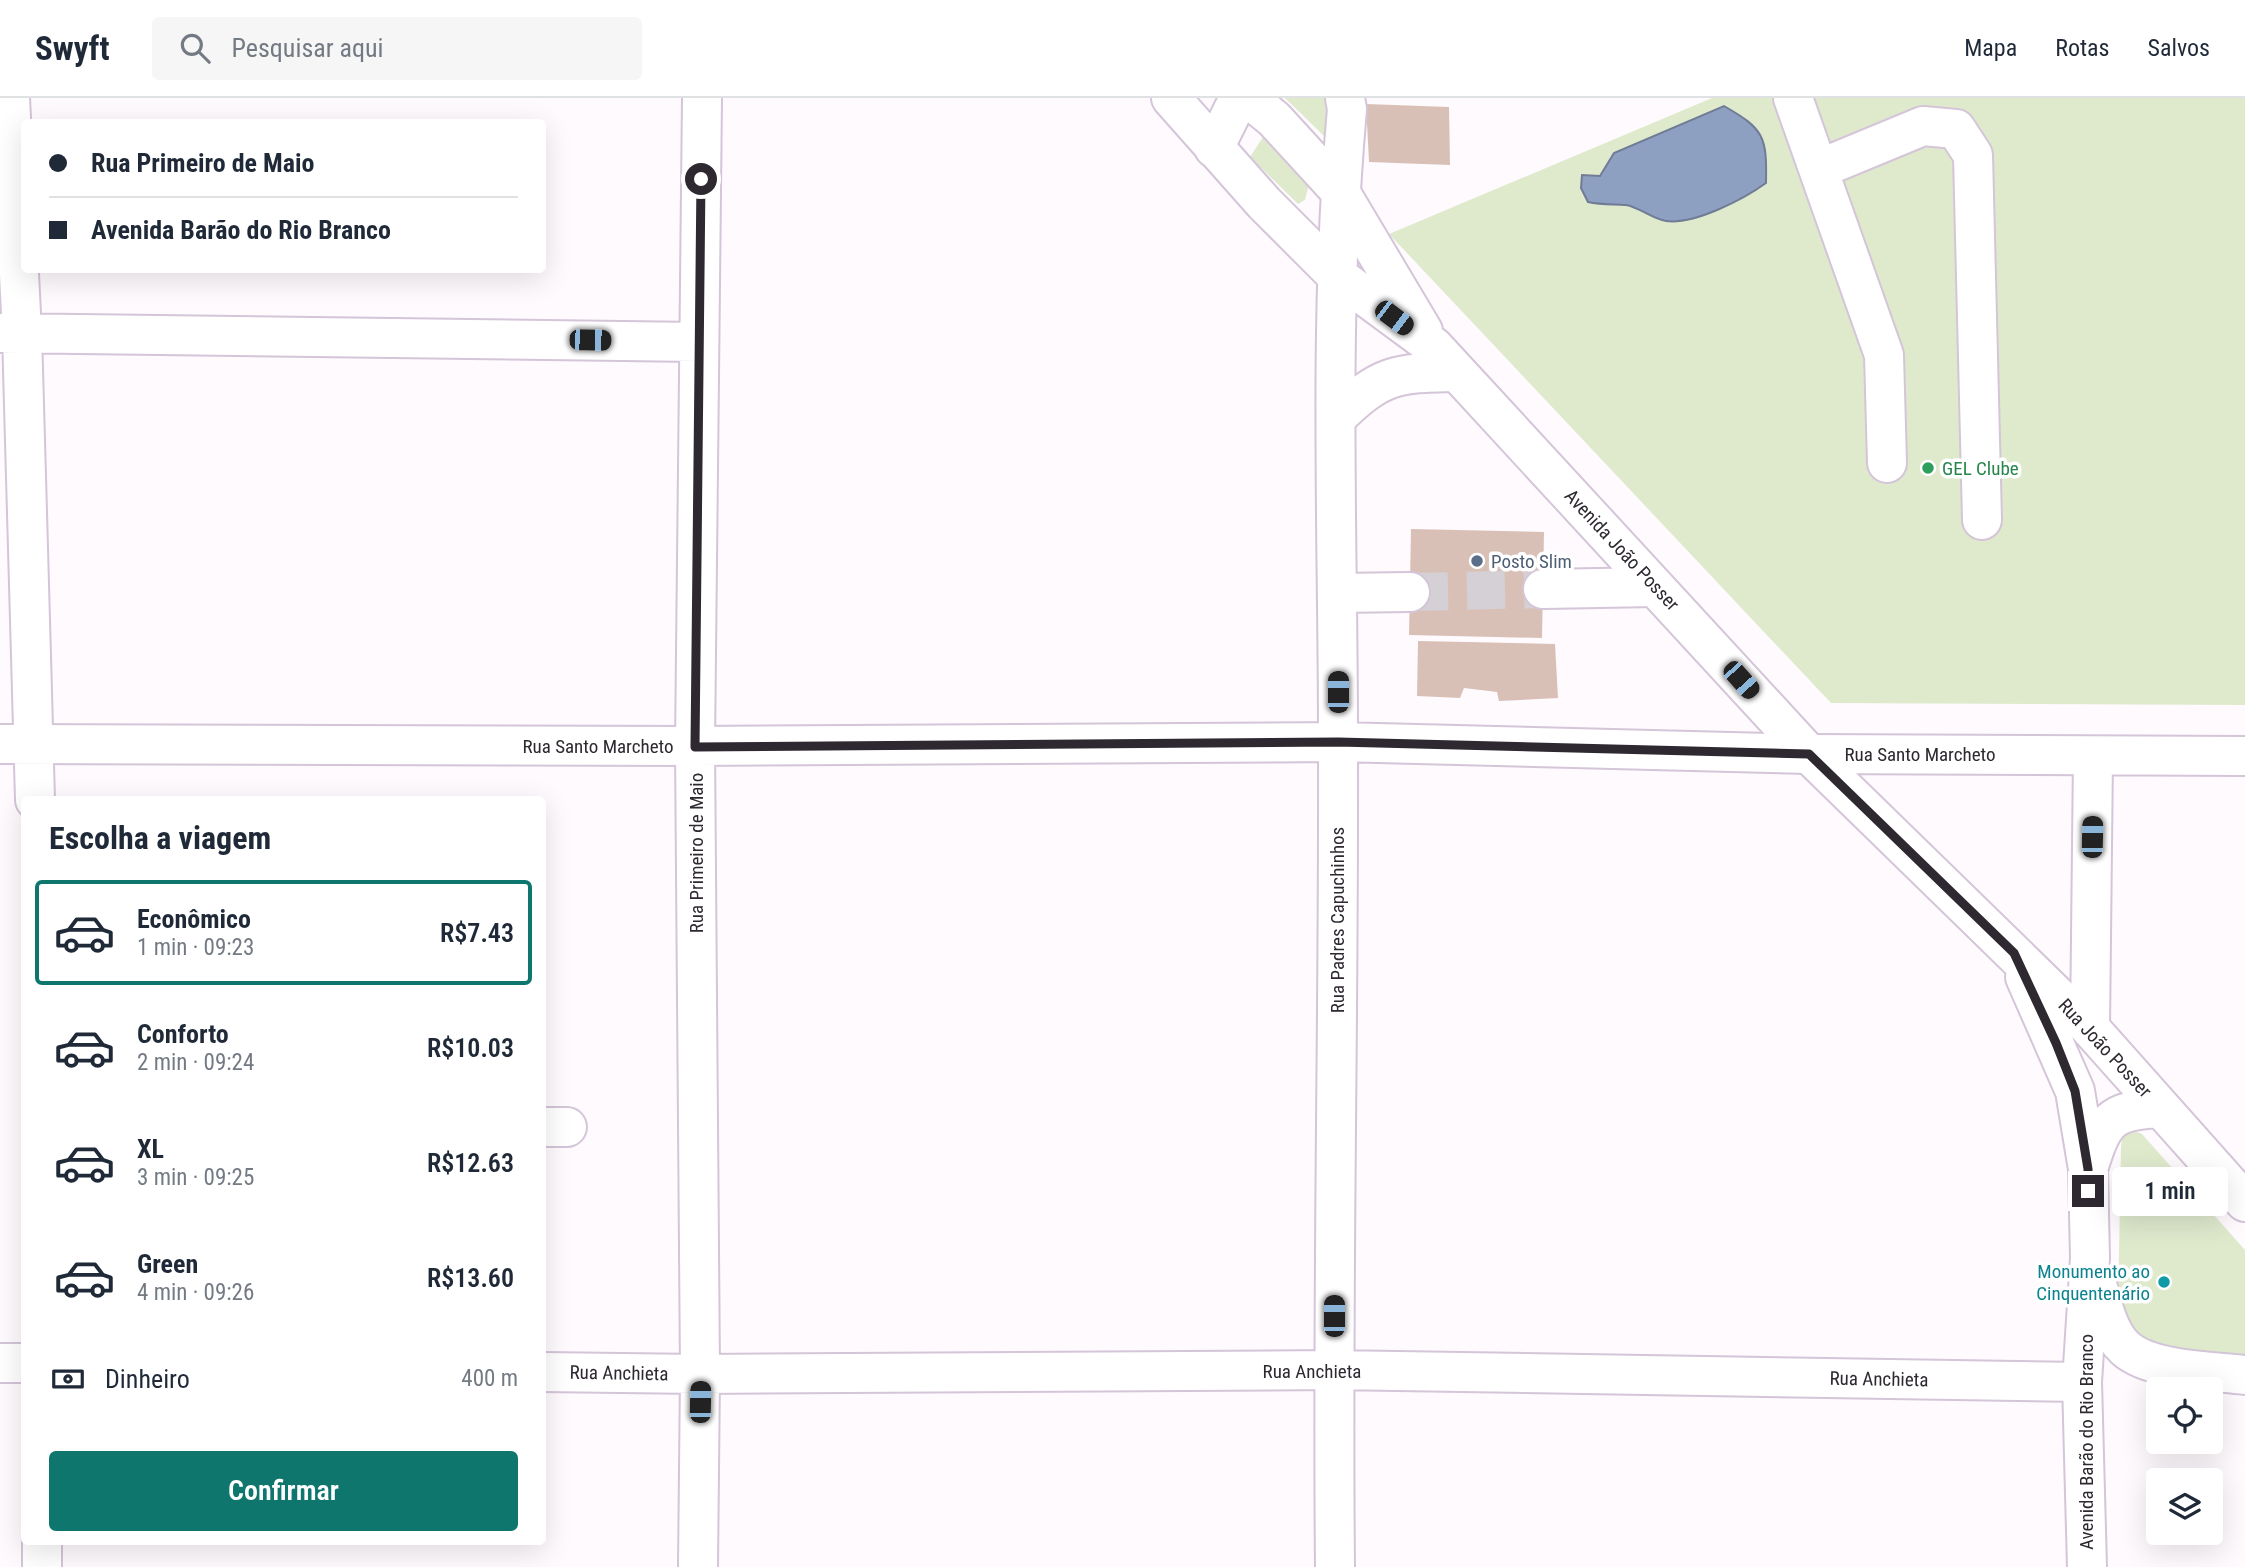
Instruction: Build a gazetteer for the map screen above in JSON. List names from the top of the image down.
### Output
{
  "streets": {
    "street": [
      "Avenida João Posser",
      "Rua Santo Marcheto",
      "Rua Primeiro de Maio",
      "Rua Padres Capuchinhos",
      "Rua João Posser",
      "Rua Anchieta",
      "Avenida Barão do Rio Branco"
    ]
  },
  "crossings": [
    ["Avenida João Posser", "Rua Santo Marcheto"],
    ["Avenida João Posser", "Rua Padres Capuchinhos"],
    ["Avenida João Posser", "Rua João Posser"],
    ["Rua Santo Marcheto", "Rua Primeiro de Maio"],
    ["Rua Santo Marcheto", "Rua Padres Capuchinhos"],
    ["Rua Santo Marcheto", "Rua João Posser"],
    ["Rua Primeiro de Maio", "Rua Anchieta"],
    ["Rua Padres Capuchinhos", "Rua Anchieta"],
    ["Rua João Posser", "Avenida Barão do Rio Branco"],
    ["Rua Anchieta", "Avenida Barão do Rio Branco"]
  ],
  "places": ["GEL Clube", "Posto Slim", "Monumento ao Cinquentenário"],
  "page": {
    "header": "Swyft",
    "search": "Pesquisar aqui",
    "nav": ["Mapa", "Rotas", "Salvos"],
    "banner": ["Rua Primeiro de Maio", "Avenida Barão do Rio Branco"],
    "heading": "Escolha a viagem",
    "list": [
      {
        "name": "Econômico",
        "note": "1 min · 09:23",
        "value": "R$7.43"
      },
      {
        "name": "Conforto",
        "note": "2 min · 09:24",
        "value": "R$10.03"
      },
      {
        "name": "XL",
        "note": "3 min · 09:25",
        "value": "R$12.63"
      },
      {
        "name": "Green",
        "note": "4 min · 09:26",
        "value": "R$13.60"
      }
    ],
    "bubble": "1 min",
    "pay": ["Dinheiro", "400 m"],
    "buttons": "Confirmar"
  }
}
